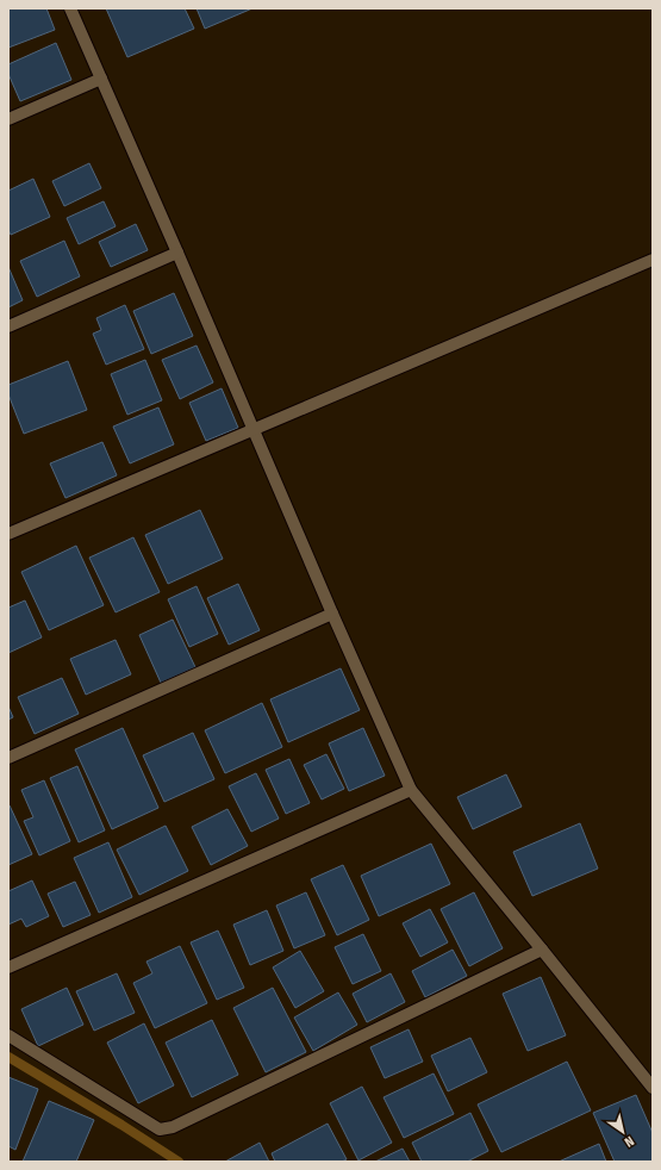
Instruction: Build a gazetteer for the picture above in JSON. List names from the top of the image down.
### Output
{
  "north": "bottom right"
}
